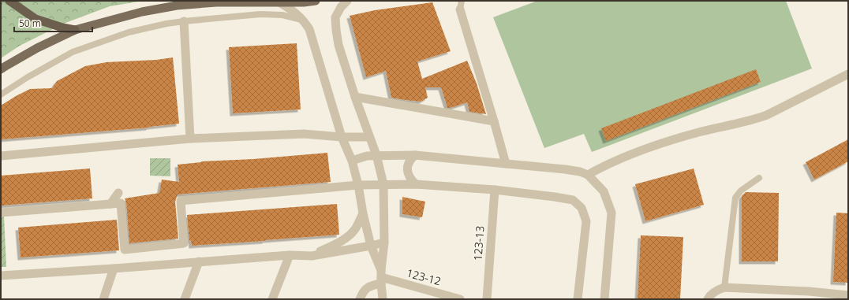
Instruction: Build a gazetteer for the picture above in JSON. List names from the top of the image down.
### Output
{
  "streets": {
    "street": ["123-13", "123-12"]
  },
  "scale_bar": "50 m"
}
